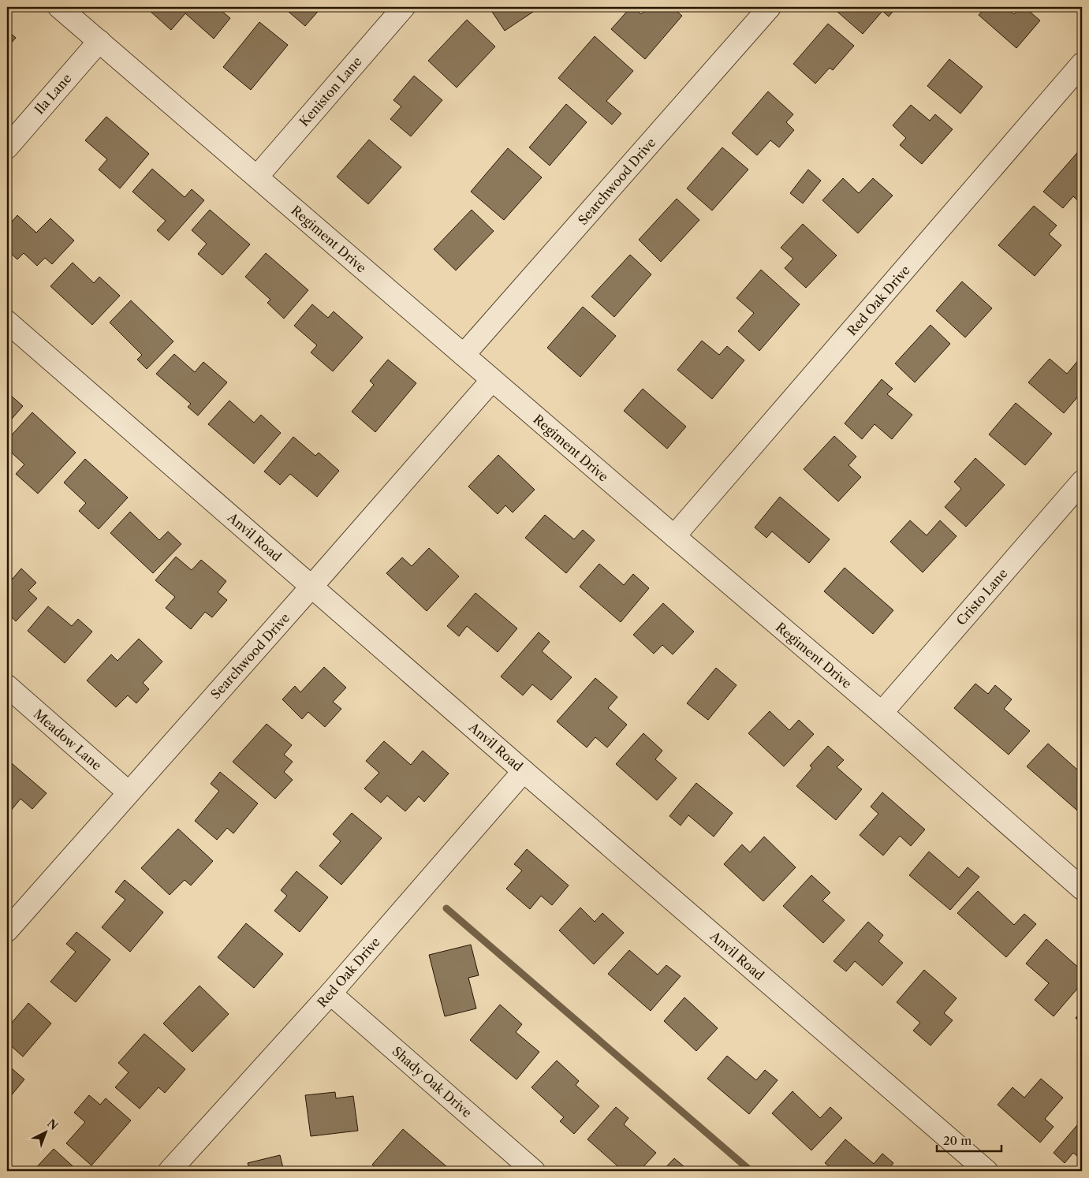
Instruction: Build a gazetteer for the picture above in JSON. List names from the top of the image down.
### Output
{
  "streets": {
    "street": [
      "Keniston Lane",
      "Ila Lane",
      "Searchwood Drive",
      "Regiment Drive",
      "Red Oak Drive",
      "Anvil Road",
      "Cristo Lane",
      "Meadow Lane",
      "Shady Oak Drive"
    ]
  },
  "crossings": [
    ["Keniston Lane", "Regiment Drive"],
    ["Ila Lane", "Regiment Drive"],
    ["Searchwood Drive", "Regiment Drive"],
    ["Searchwood Drive", "Anvil Road"],
    ["Searchwood Drive", "Meadow Lane"],
    ["Regiment Drive", "Red Oak Drive"],
    ["Regiment Drive", "Cristo Lane"],
    ["Red Oak Drive", "Anvil Road"],
    ["Red Oak Drive", "Shady Oak Drive"]
  ],
  "scale_bar": "20 m",
  "north": "top right"
}
